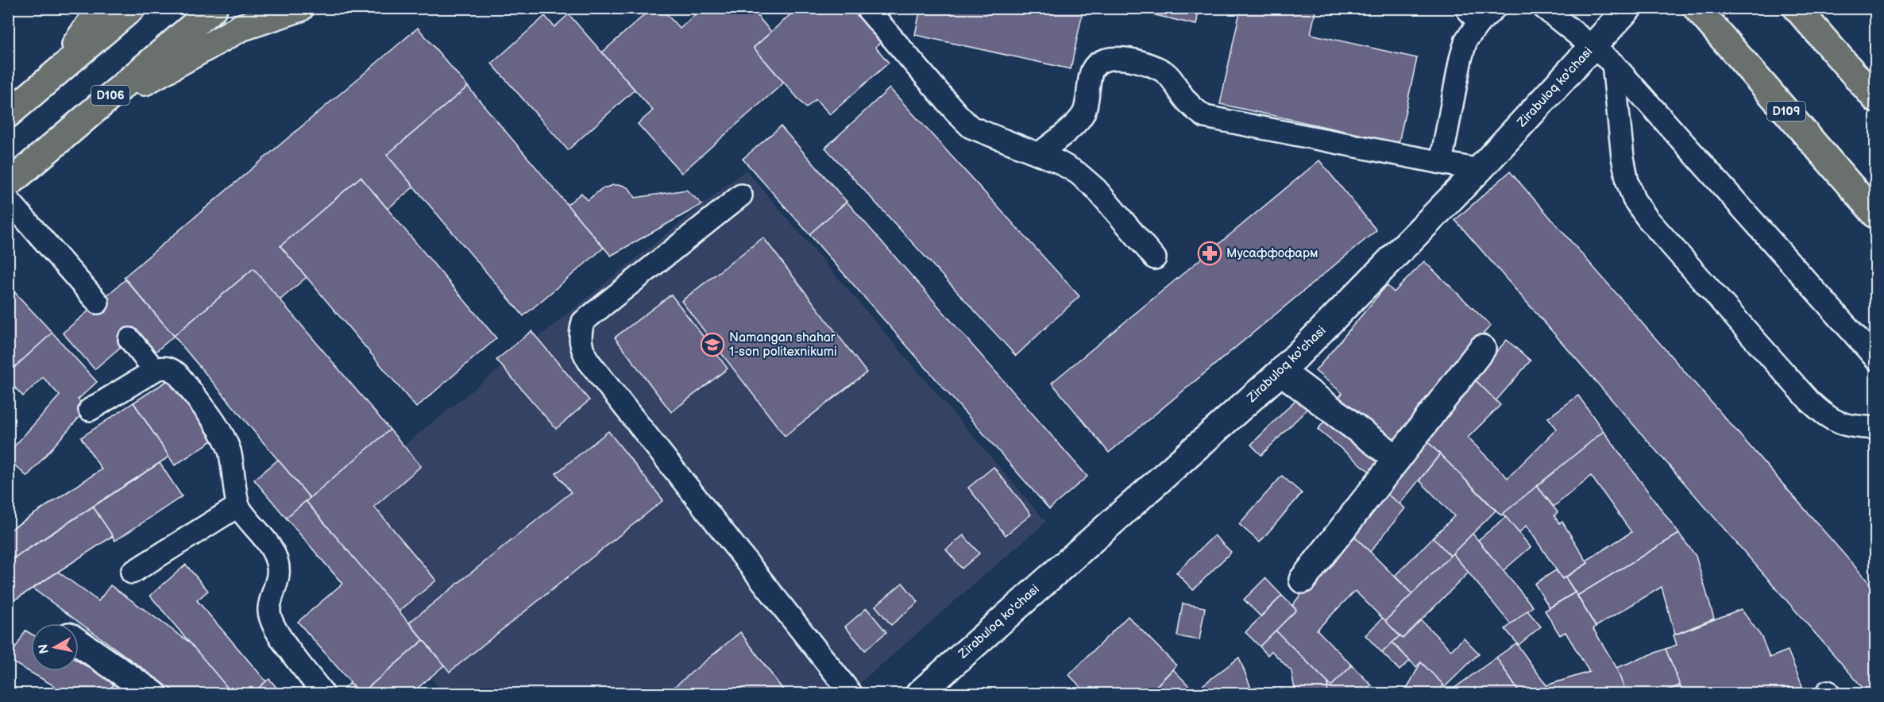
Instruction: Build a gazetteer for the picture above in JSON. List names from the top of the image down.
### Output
{
  "streets": {
    "main road": ["D106", "D109"],
    "street": ["Zirabuloq ko'chasi"]
  },
  "places": {
    "pharmacy": ["Мусаффофарм"],
    "school or university": ["Namangan shahar 1-son politexnikumi"]
  },
  "north": "left"
}
